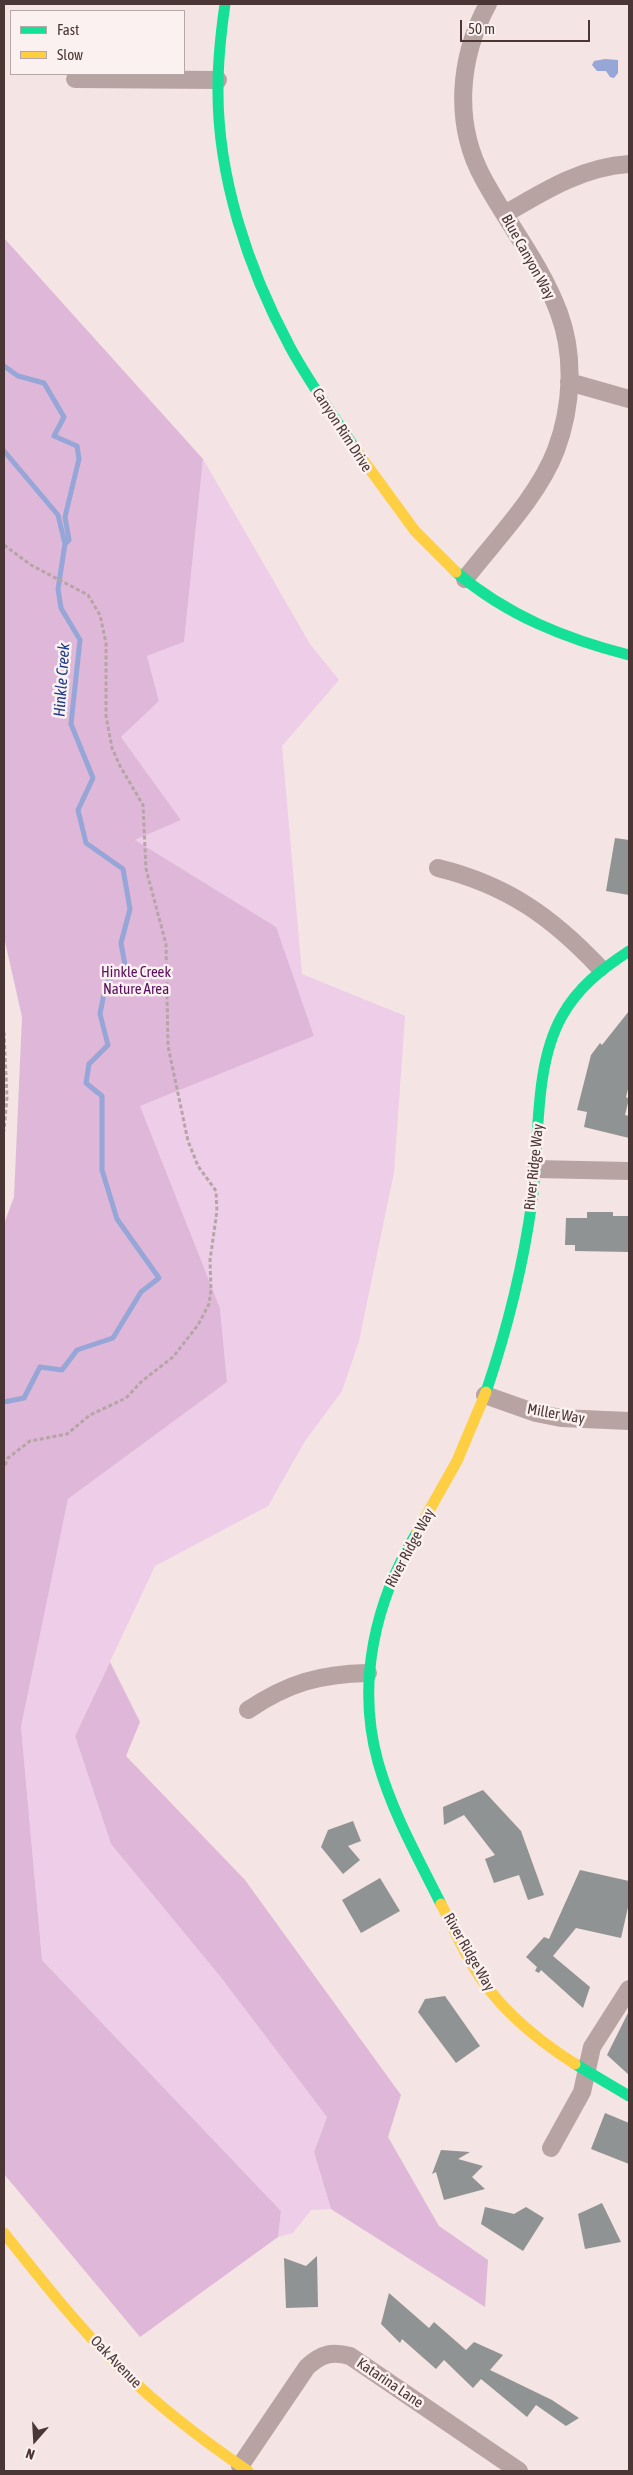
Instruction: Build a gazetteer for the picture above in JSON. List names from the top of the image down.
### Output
{
  "streets": {
    "street": [
      "Blue Canyon Way",
      "Canyon Rim Drive",
      "River Ridge Way",
      "Miller Way",
      "Oak Avenue",
      "Katarina Lane"
    ]
  },
  "crossings": [
    ["Blue Canyon Way", "Canyon Rim Drive"],
    ["River Ridge Way", "Miller Way"],
    ["Oak Avenue", "Katarina Lane"]
  ],
  "water": ["Hinkle Creek"],
  "parks": ["Hinkle Creek Nature Area"],
  "legend": ["Fast", "Slow"],
  "scale_bar": "50 m",
  "north": "bottom"
}
